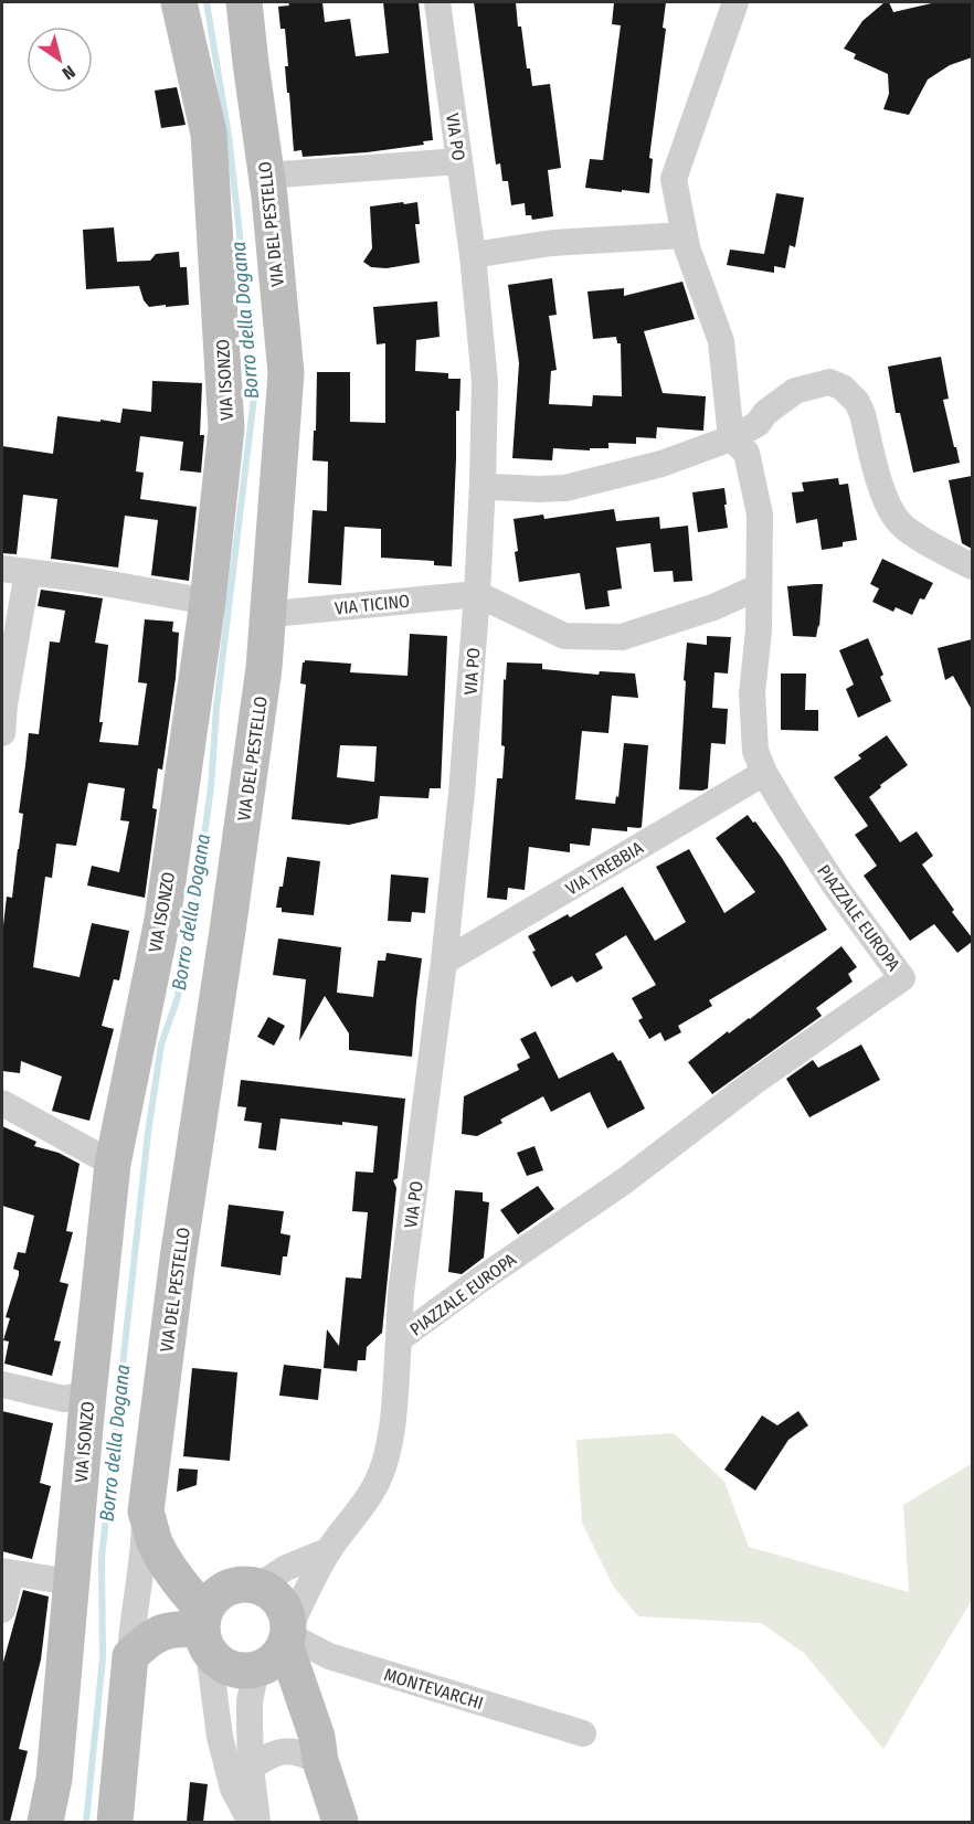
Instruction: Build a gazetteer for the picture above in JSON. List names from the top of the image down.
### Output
{
  "streets": {
    "street": [
      "VIA PO",
      "VIA DEL PESTELLO",
      "VIA ISONZO",
      "VIA TICINO",
      "VIA TREBBIA",
      "PIAZZALE EUROPA",
      "MONTEVARCHI"
    ]
  },
  "crossings": [
    ["VIA PO", "VIA TICINO"],
    ["VIA PO", "VIA TREBBIA"],
    ["VIA PO", "PIAZZALE EUROPA"],
    ["VIA DEL PESTELLO", "VIA TICINO"],
    ["VIA TREBBIA", "PIAZZALE EUROPA"],
    ["PIAZZALE EUROPA", "MONTEVARCHI"]
  ],
  "water": ["Borro della Dogana"],
  "north": "bottom right"
}
